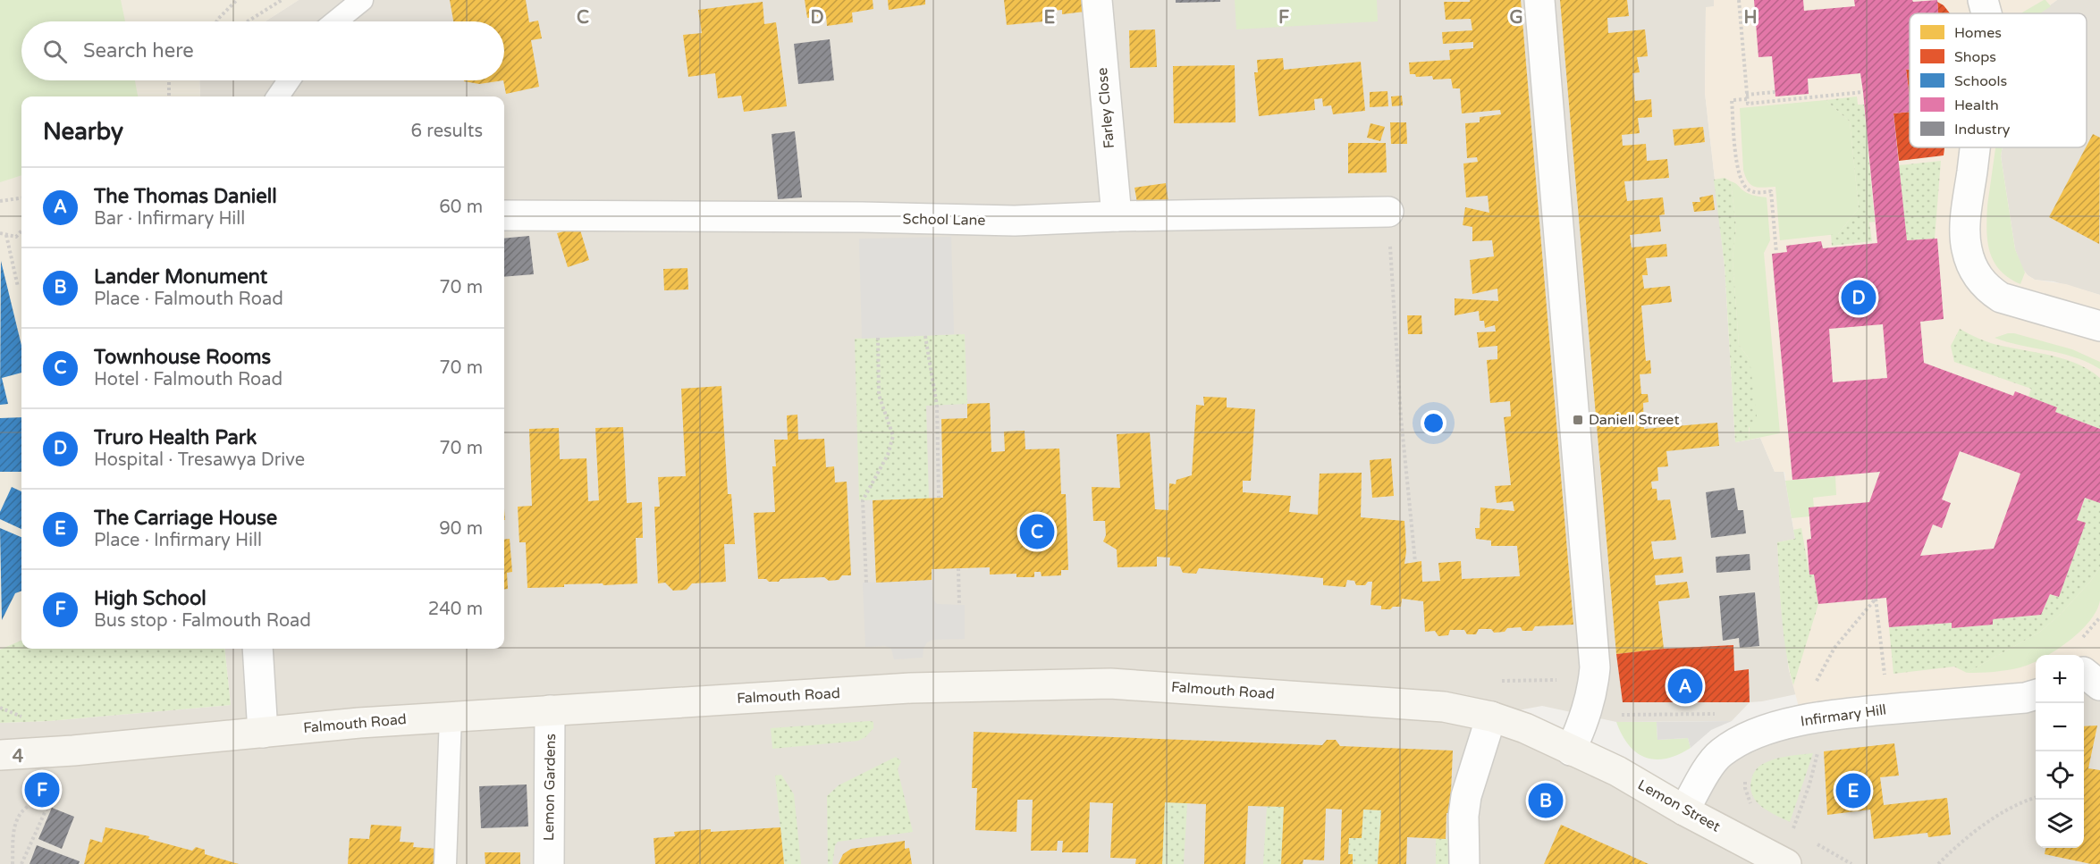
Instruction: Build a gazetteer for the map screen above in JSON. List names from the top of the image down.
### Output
{
  "streets": {
    "street": [
      "Farley Close",
      "School Lane",
      "Falmouth Road",
      "Infirmary Hill",
      "Lemon Gardens",
      "Lemon Street"
    ]
  },
  "crossings": [
    ["Farley Close", "School Lane"],
    ["Falmouth Road", "Lemon Gardens"],
    ["Falmouth Road", "Lemon Street"],
    ["Infirmary Hill", "Lemon Street"]
  ],
  "places": {
    "transit": ["Daniell Street"]
  },
  "legend": [
    "Homes",
    "Shops",
    "Schools",
    "Health",
    "Industry"
  ],
  "page": {
    "search": "Search here",
    "heading": ["Nearby", "6 results"],
    "list": [
      {
        "mark": "A",
        "name": "The Thomas Daniell",
        "note": "Bar · Infirmary Hill",
        "value": "60 m"
      },
      {
        "mark": "B",
        "name": "Lander Monument",
        "note": "Place · Falmouth Road",
        "value": "70 m"
      },
      {
        "mark": "C",
        "name": "Townhouse Rooms",
        "note": "Hotel · Falmouth Road",
        "value": "70 m"
      },
      {
        "mark": "D",
        "name": "Truro Health Park",
        "note": "Hospital · Tresawya Drive",
        "value": "70 m"
      },
      {
        "mark": "E",
        "name": "The Carriage House",
        "note": "Place · Infirmary Hill",
        "value": "90 m"
      },
      {
        "mark": "F",
        "name": "High School",
        "note": "Bus stop · Falmouth Road",
        "value": "240 m"
      }
    ],
    "pins": [
      "D",
      "C",
      "A",
      "F",
      "E",
      "B"
    ],
    "map_buttons": ["+", "−"]
  },
  "grid": {
    "columns": [
      "C",
      "D",
      "E",
      "F",
      "G",
      "H"
    ],
    "rows": ["4"]
  }
}
